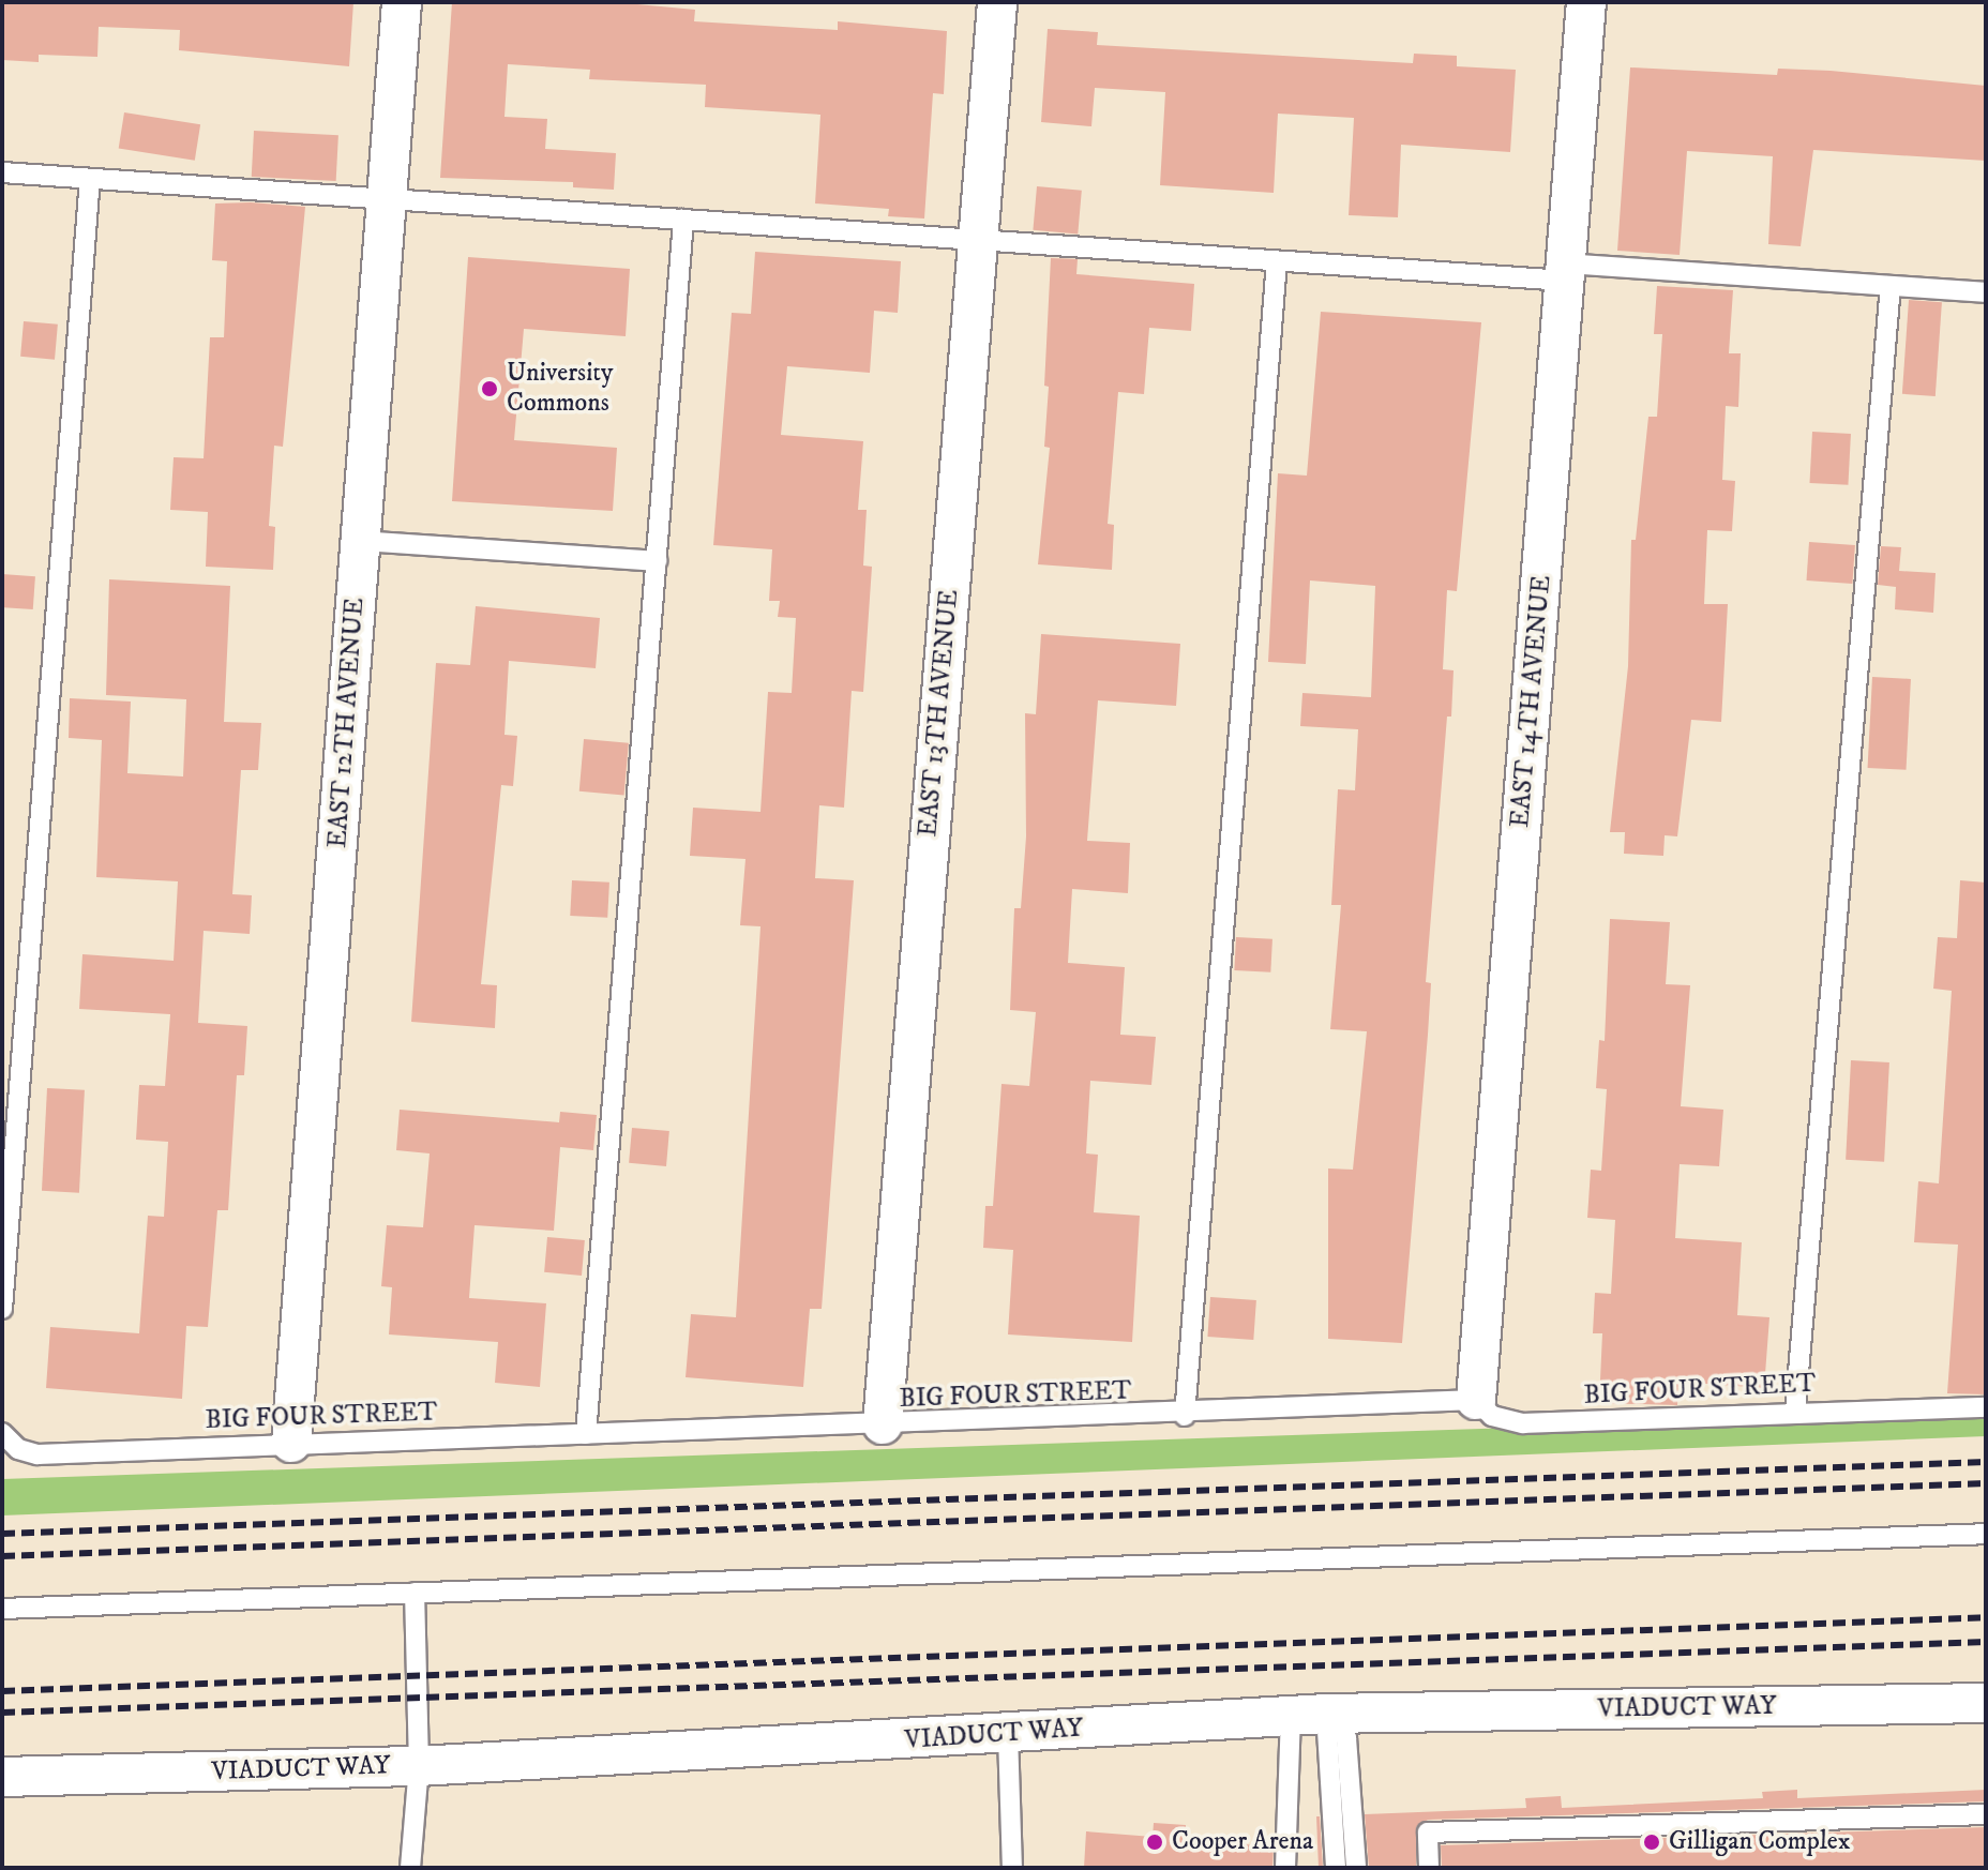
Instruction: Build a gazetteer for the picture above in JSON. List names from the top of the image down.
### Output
{
  "streets": {
    "street": [
      "EAST 14TH AVENUE",
      "EAST 13TH AVENUE",
      "EAST 12TH AVENUE",
      "VIADUCT WAY"
    ],
    "lane": ["BIG FOUR STREET"]
  },
  "crossings": [
    ["EAST 14TH AVENUE", "BIG FOUR STREET"],
    ["EAST 13TH AVENUE", "BIG FOUR STREET"],
    ["EAST 12TH AVENUE", "BIG FOUR STREET"]
  ],
  "places": ["University Commons", "Cooper Arena", "Gilligan Complex"]
}
